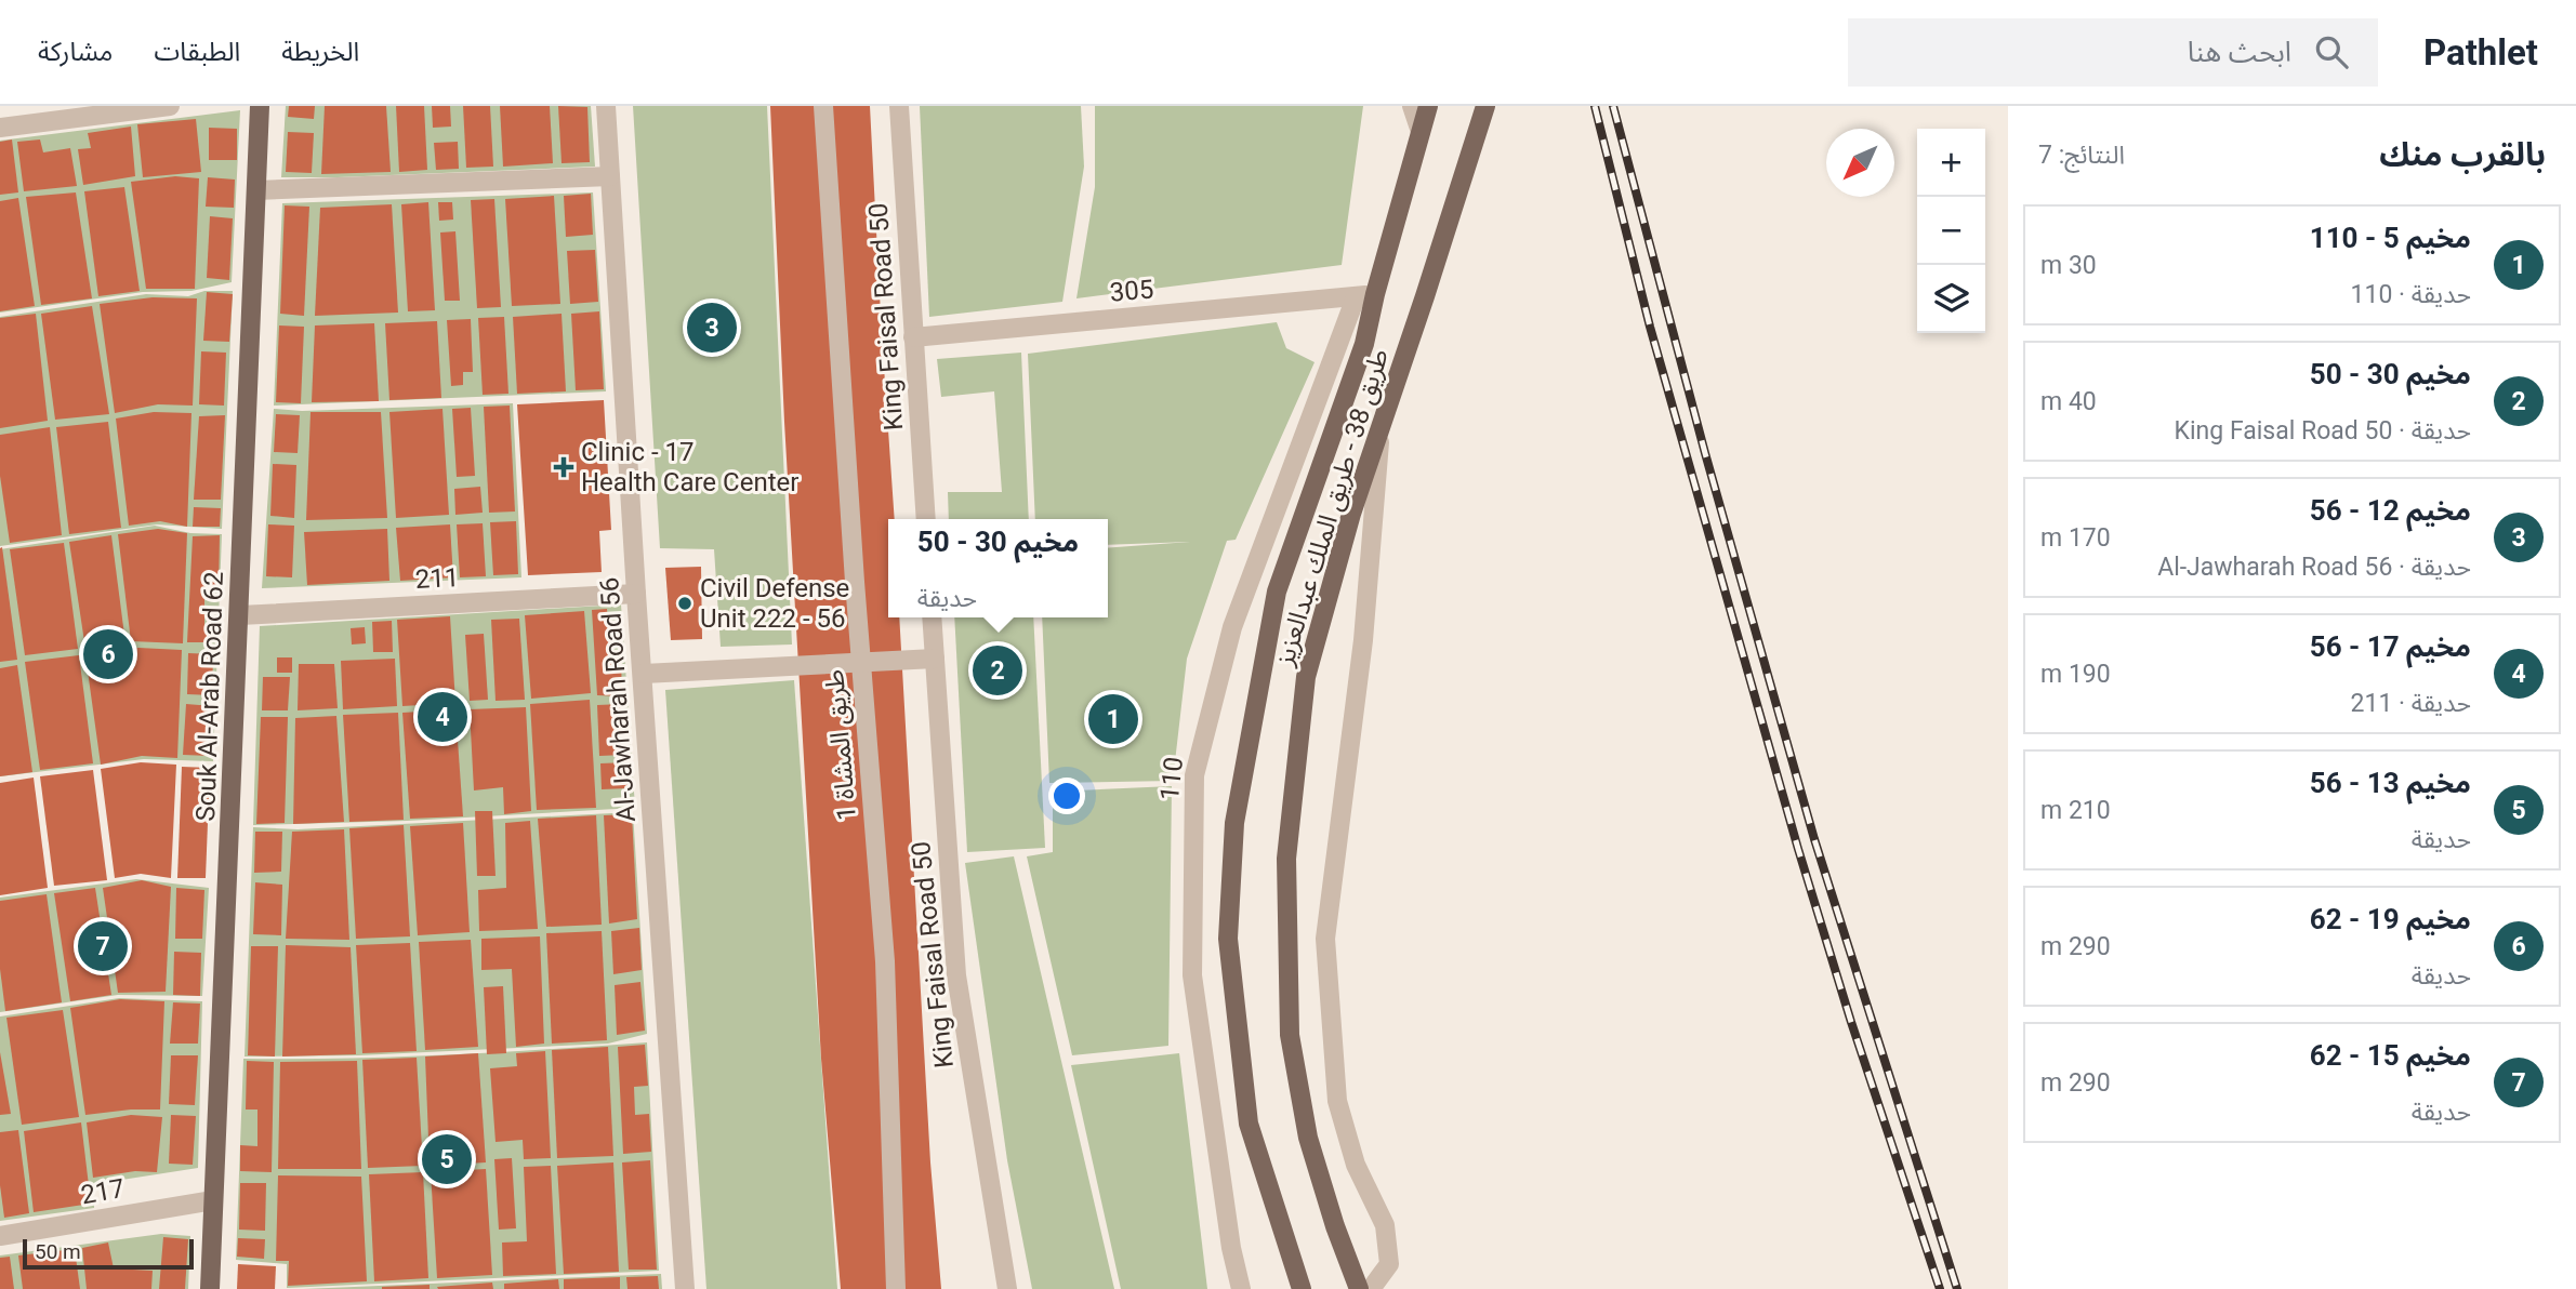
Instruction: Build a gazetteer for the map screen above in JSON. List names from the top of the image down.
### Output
{
  "streets": {
    "main road": ["طريق 38 - طريق الملك عبدالعزيز", "Souk Al-Arab Road 62"],
    "street": [
      "305",
      "King Faisal Road 50",
      "211",
      "Al-Jawharah Road 56",
      "طريق المشاة 1",
      "110",
      "217"
    ]
  },
  "crossings": [
    ["305", "King Faisal Road 50"],
    ["305", "طريق 38 - طريق الملك عبدالعزيز"],
    ["305", "110"],
    ["طريق 38 - طريق الملك عبدالعزيز", "110"],
    ["211", "Souk Al-Arab Road 62"],
    ["211", "Al-Jawharah Road 56"],
    ["Souk Al-Arab Road 62", "217"]
  ],
  "places": {
    "health": ["Clinic - 17 Health Care Center"],
    "other": ["Civil Defense Unit 222 - 56"]
  },
  "scale_bar": "50 m",
  "north": "bottom left",
  "page": {
    "header": "Pathlet",
    "search": "ابحث هنا",
    "nav": ["الخريطة", "الطبقات", "مشاركة"],
    "heading": ["بالقرب منك", "النتائج: 7"],
    "map_buttons": ["+", "−"],
    "list": [
      {
        "mark": "1",
        "name": "مخيم 5 - 110",
        "note": "حديقة · 110",
        "value": "30 m"
      },
      {
        "mark": "2",
        "name": "مخيم 30 - 50",
        "note": "حديقة · King Faisal Road 50",
        "value": "40 m"
      },
      {
        "mark": "3",
        "name": "مخيم 12 - 56",
        "note": "حديقة · Al-Jawharah Road 56",
        "value": "170 m"
      },
      {
        "mark": "4",
        "name": "مخيم 17 - 56",
        "note": "حديقة · 211",
        "value": "190 m"
      },
      {
        "mark": "5",
        "name": "مخيم 13 - 56",
        "note": "حديقة",
        "value": "210 m"
      },
      {
        "mark": "6",
        "name": "مخيم 19 - 62",
        "note": "حديقة",
        "value": "290 m"
      },
      {
        "mark": "7",
        "name": "مخيم 15 - 62",
        "note": "حديقة",
        "value": "290 m"
      }
    ],
    "pins": [
      "3",
      "6",
      "2",
      "4",
      "1",
      "7",
      "5"
    ],
    "popup": ["مخيم 30 - 50", "حديقة"],
    "scale": "50 m"
  }
}
